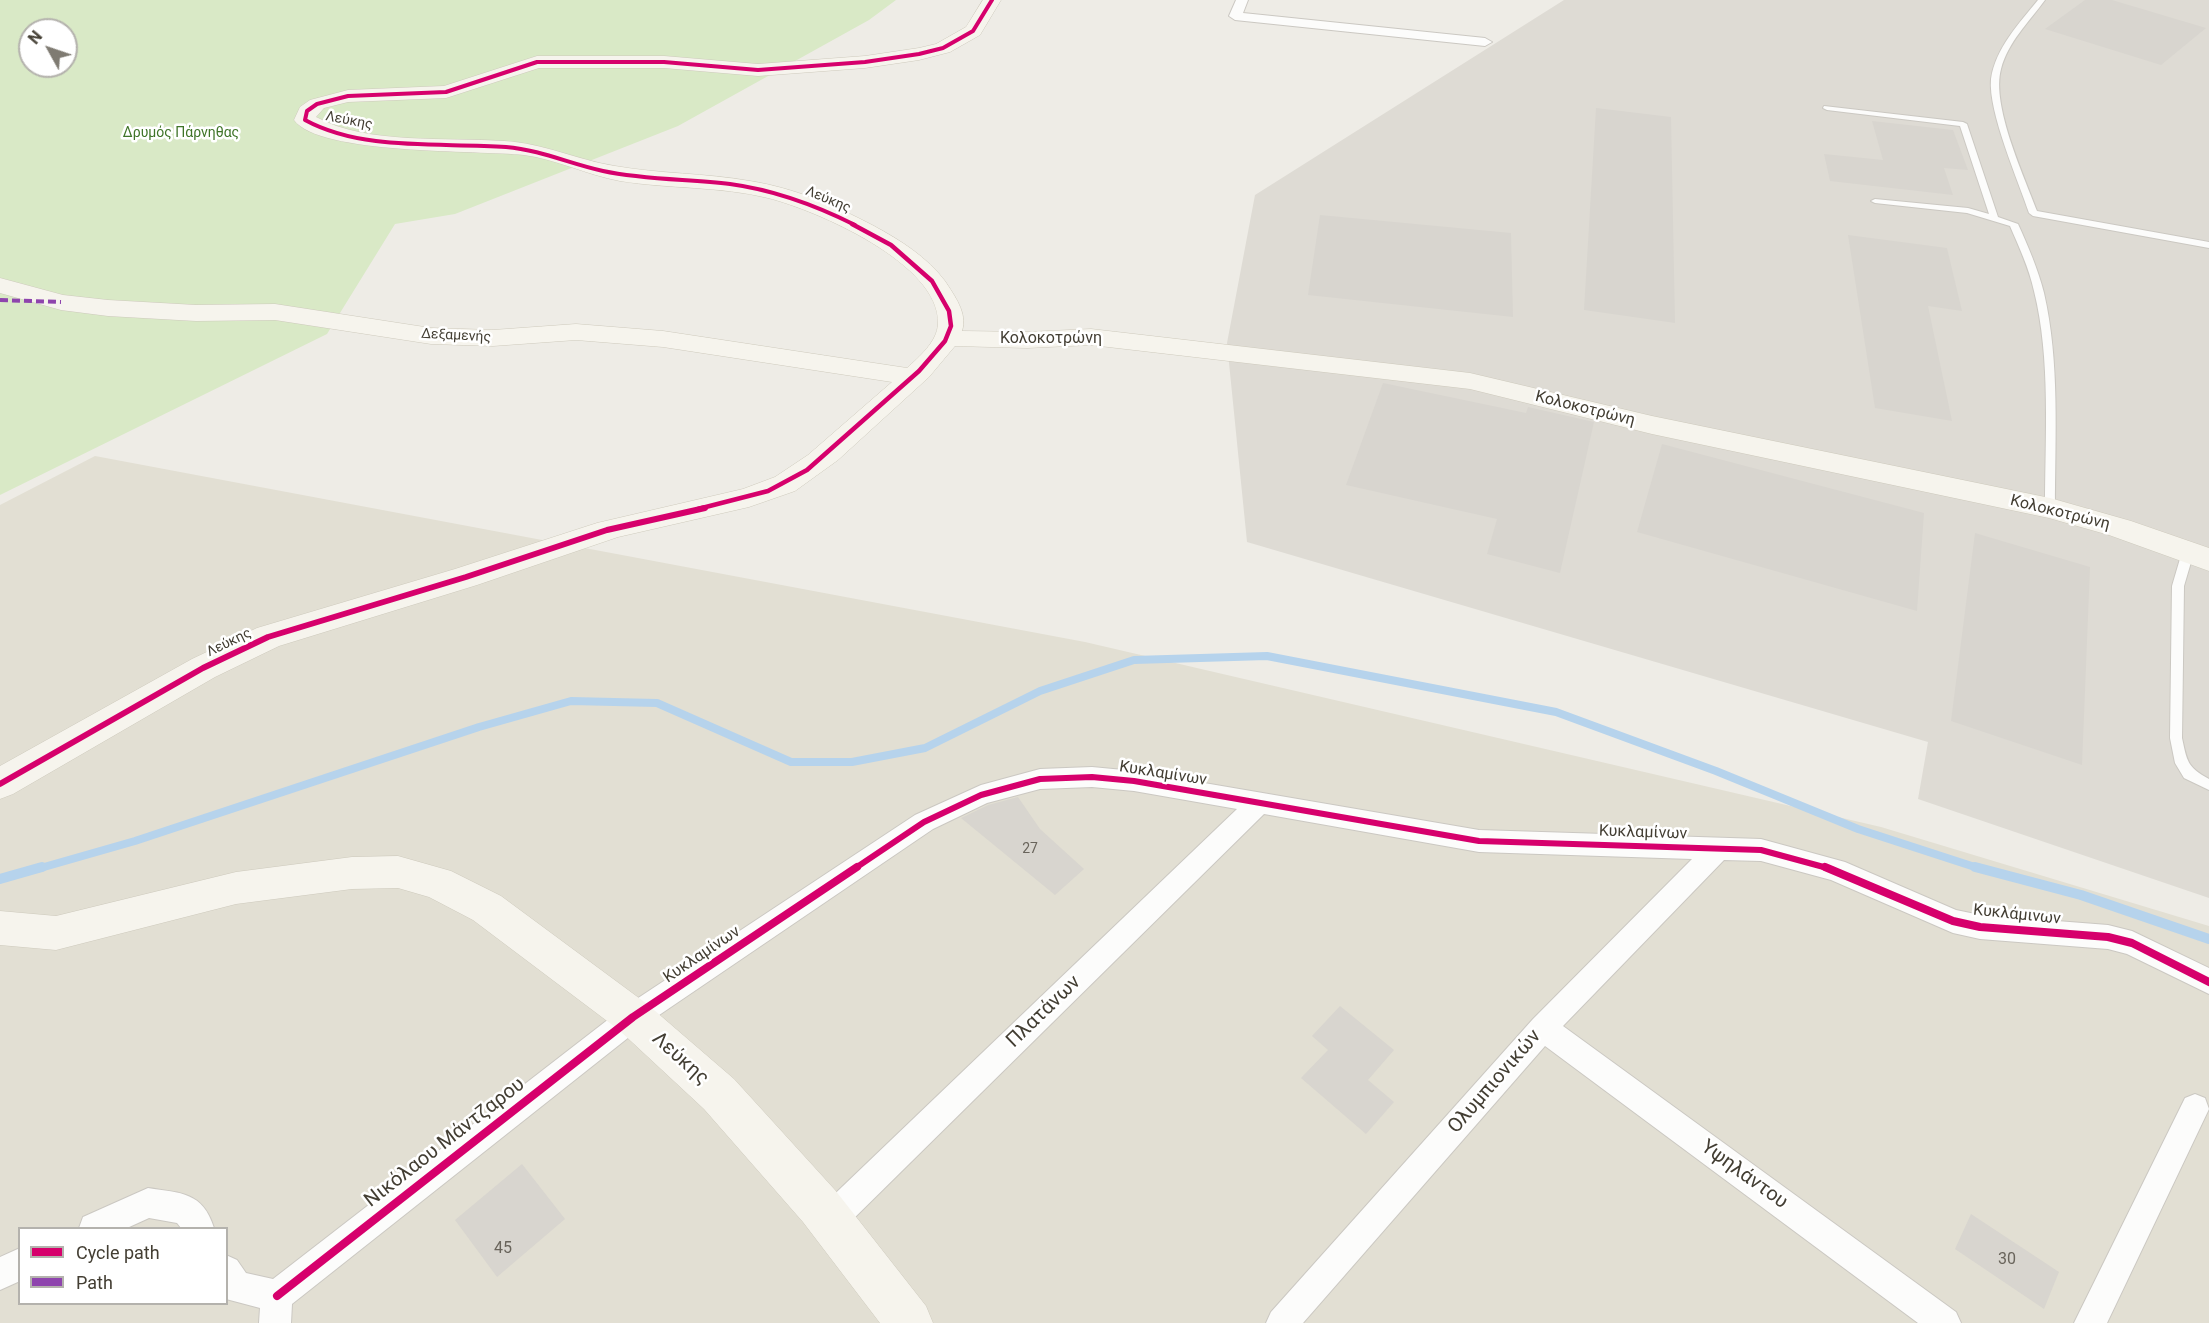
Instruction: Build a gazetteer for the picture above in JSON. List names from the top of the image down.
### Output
{
  "streets": {
    "street": [
      "Λεύκης",
      "Δεξαμενής",
      "Κολοκοτρώνη",
      "Κυκλαμίνων",
      "Κυκλάμινων",
      "Πλατάνων",
      "Ολυμπιονικών",
      "Νικόλαου Μάντζαρου",
      "Υψηλάντου"
    ]
  },
  "crossings": [
    ["Λεύκης", "Δεξαμενής"],
    ["Λεύκης", "Κολοκοτρώνη"],
    ["Λεύκης", "Κυκλαμίνων"],
    ["Λεύκης", "Πλατάνων"],
    ["Λεύκης", "Νικόλαου Μάντζαρου"],
    ["Κυκλαμίνων", "Κυκλάμινων"],
    ["Κυκλαμίνων", "Πλατάνων"],
    ["Κυκλαμίνων", "Ολυμπιονικών"],
    ["Κυκλαμίνων", "Νικόλαου Μάντζαρου"],
    ["Κυκλάμινων", "Ολυμπιονικών"],
    ["Ολυμπιονικών", "Υψηλάντου"]
  ],
  "parks": ["Δρυμός Πάρνηθας"],
  "house_numbers": ["27", "45", "30"],
  "legend": ["Cycle path", "Path"],
  "north": "top left"
}
